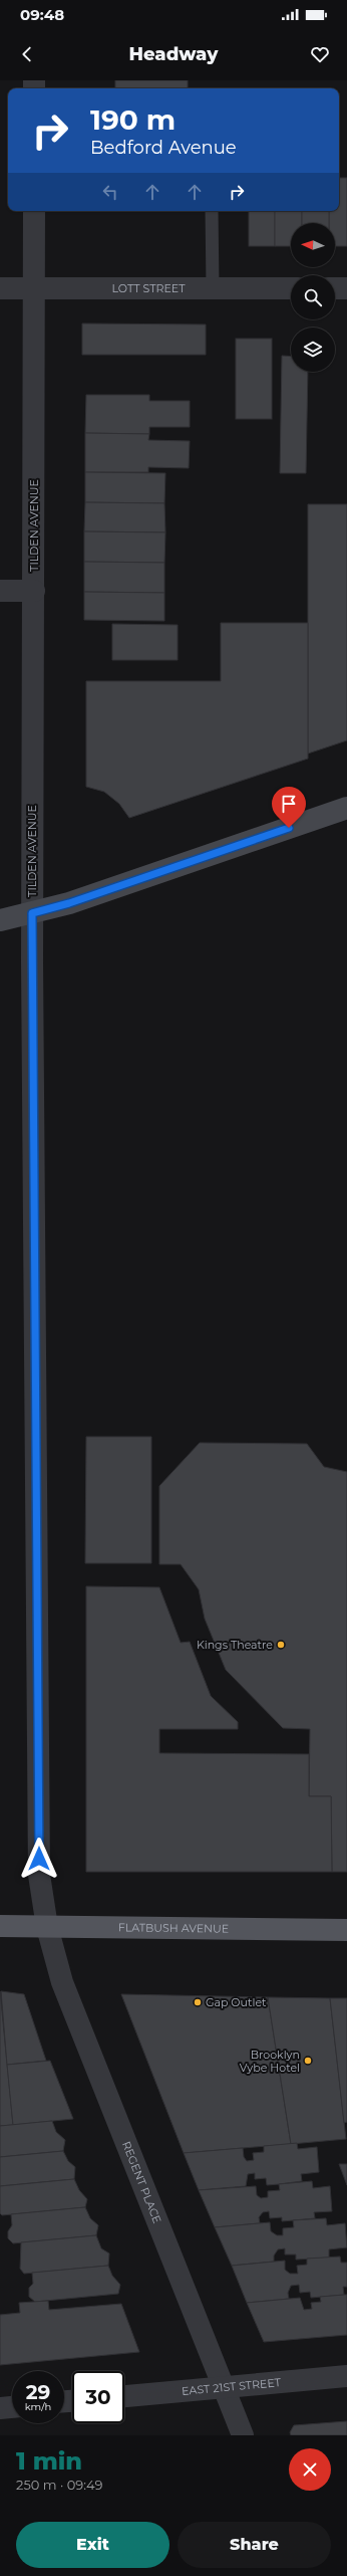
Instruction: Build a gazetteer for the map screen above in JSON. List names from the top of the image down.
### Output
{
  "streets": {
    "main road": ["FLATBUSH AVENUE"],
    "street": [
      "LOTT STREET",
      "TILDEN AVENUE",
      "REGENT PLACE",
      "EAST 21ST STREET"
    ]
  },
  "crossings": [
    ["LOTT STREET", "TILDEN AVENUE"],
    ["TILDEN AVENUE", "FLATBUSH AVENUE"],
    ["TILDEN AVENUE", "REGENT PLACE"],
    ["FLATBUSH AVENUE", "REGENT PLACE"],
    ["REGENT PLACE", "EAST 21ST STREET"]
  ],
  "places": ["Kings Theatre", "Gap Outlet", "Brooklyn Vybe Hotel"],
  "north": "left",
  "page": {
    "status": "09:48",
    "header": "Headway",
    "turn": ["190 m", "Bedford Avenue"],
    "speed": "29 km/h",
    "limit": "30",
    "heading": ["1 min", "250 m · 09:49"],
    "buttons": ["Exit", "Share"]
  }
}
